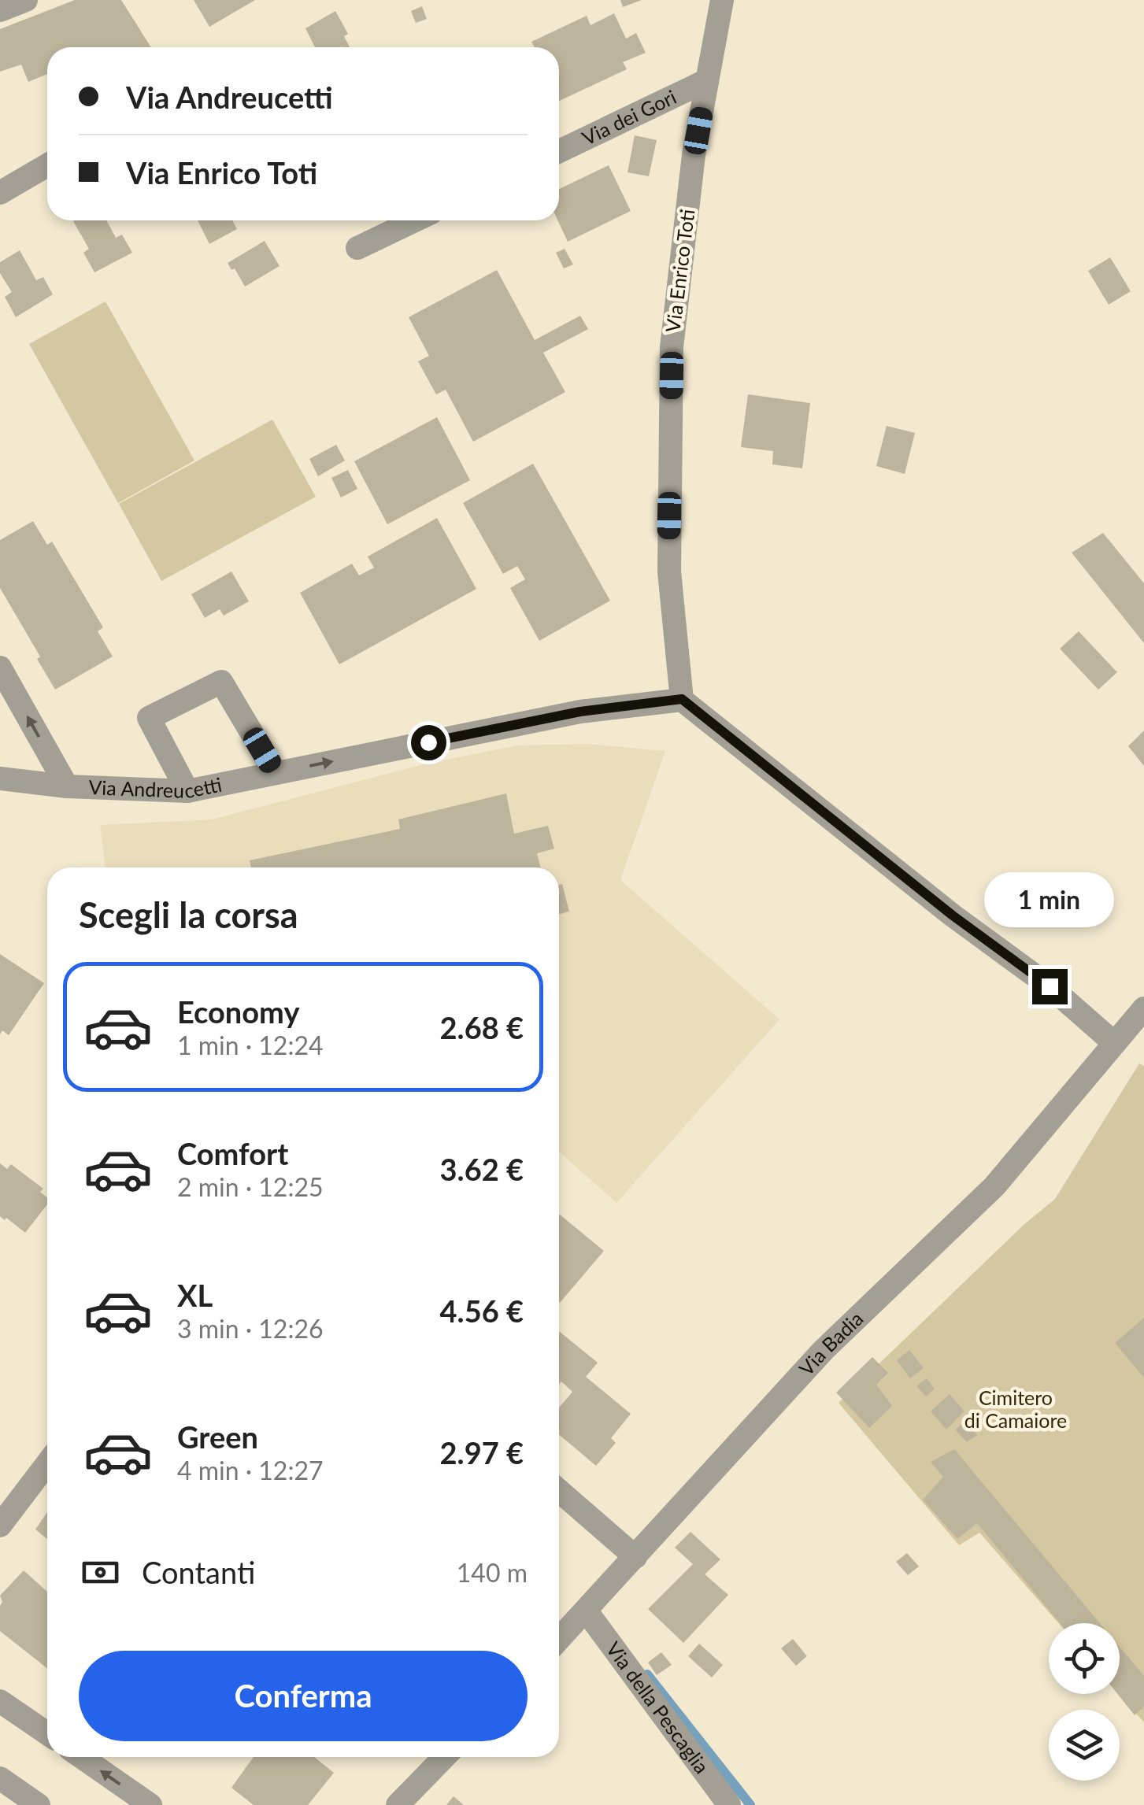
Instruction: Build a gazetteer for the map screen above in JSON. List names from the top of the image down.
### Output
{
  "streets": {
    "street": [
      "Via dei Gori",
      "Via Enrico Toti",
      "Via Andreucetti",
      "Via Badia",
      "Via della Pescaglia"
    ]
  },
  "crossings": [
    ["Via dei Gori", "Via Enrico Toti"],
    ["Via Enrico Toti", "Via Andreucetti"],
    ["Via Badia", "Via della Pescaglia"]
  ],
  "one_way": ["Via Andreucetti"],
  "parks": ["Cimitero di Camaiore"],
  "page": {
    "banner": ["Via Andreucetti", "Via Enrico Toti"],
    "heading": "Scegli la corsa",
    "bubble": "1 min",
    "list": [
      {
        "name": "Economy",
        "note": "1 min · 12:24",
        "value": "2.68 €"
      },
      {
        "name": "Comfort",
        "note": "2 min · 12:25",
        "value": "3.62 €"
      },
      {
        "name": "XL",
        "note": "3 min · 12:26",
        "value": "4.56 €"
      },
      {
        "name": "Green",
        "note": "4 min · 12:27",
        "value": "2.97 €"
      }
    ],
    "pay": ["Contanti", "140 m"],
    "buttons": "Conferma"
  }
}
